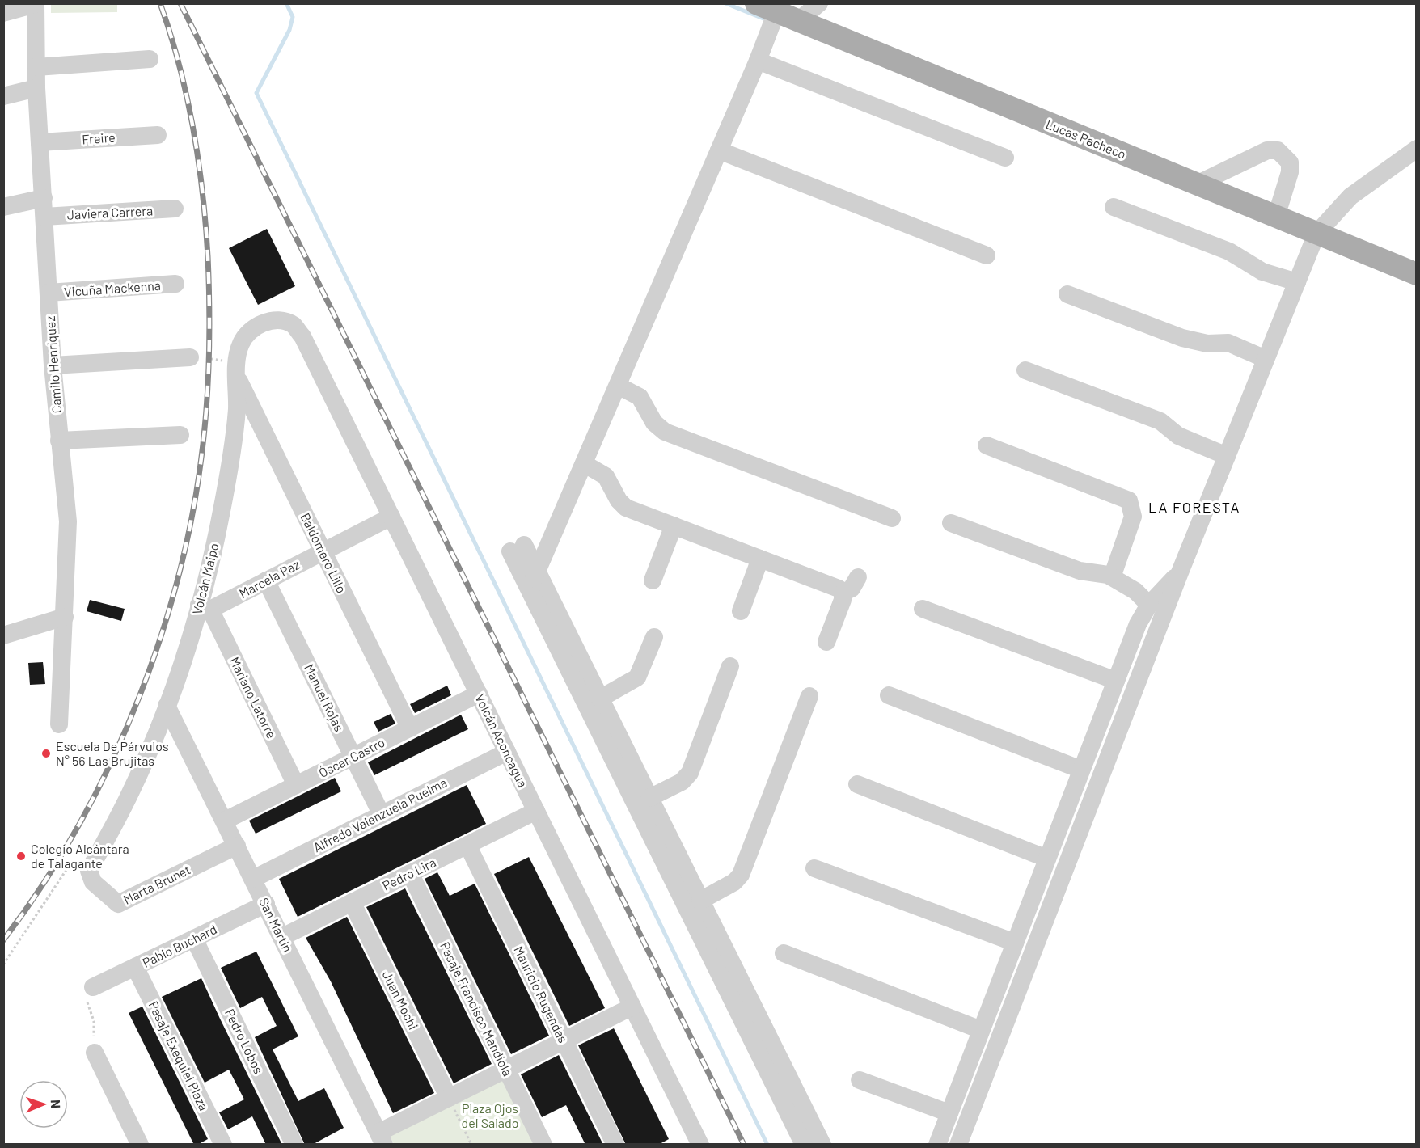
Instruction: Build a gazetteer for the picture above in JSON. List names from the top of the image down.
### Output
{
  "streets": {
    "main road": ["Lucas Pacheco"],
    "street": [
      "Freire",
      "Javiera Carrera",
      "Vicuña Mackenna",
      "Camilo Henríquez",
      "Baldomero Lillo",
      "Volcán Maipo",
      "Marcela Paz",
      "Mariano Latorre",
      "Manuel Rojas",
      "Volcán Aconcagua",
      "Óscar Castro",
      "Alfredo Valenzuela Puelma",
      "Pedro Lira",
      "Marta Brunet",
      "San Martín",
      "Pablo Buchard",
      "Mauricio Rugendas",
      "Juan Mochi",
      "Pasaje Francisco Mandiola",
      "Pedro Lobos",
      "Pasaje Exequiel Plaza"
    ]
  },
  "crossings": [
    ["Freire", "Camilo Henríquez"],
    ["Javiera Carrera", "Camilo Henríquez"],
    ["Vicuña Mackenna", "Camilo Henríquez"],
    ["Baldomero Lillo", "Volcán Maipo"],
    ["Baldomero Lillo", "Marcela Paz"],
    ["Baldomero Lillo", "Óscar Castro"],
    ["Volcán Maipo", "Marcela Paz"],
    ["Volcán Maipo", "Mariano Latorre"],
    ["Volcán Maipo", "Volcán Aconcagua"],
    ["Volcán Maipo", "Marta Brunet"],
    ["Volcán Maipo", "San Martín"],
    ["Marcela Paz", "Mariano Latorre"],
    ["Marcela Paz", "Manuel Rojas"],
    ["Marcela Paz", "Volcán Aconcagua"],
    ["Mariano Latorre", "Óscar Castro"],
    ["Manuel Rojas", "Óscar Castro"],
    ["Manuel Rojas", "Alfredo Valenzuela Puelma"],
    ["Volcán Aconcagua", "Óscar Castro"],
    ["Volcán Aconcagua", "Alfredo Valenzuela Puelma"],
    ["Volcán Aconcagua", "Pedro Lira"],
    ["Óscar Castro", "San Martín"],
    ["Alfredo Valenzuela Puelma", "San Martín"],
    ["Pedro Lira", "San Martín"],
    ["Pedro Lira", "Mauricio Rugendas"],
    ["Pedro Lira", "Juan Mochi"],
    ["Pedro Lira", "Pasaje Francisco Mandiola"],
    ["Marta Brunet", "San Martín"],
    ["San Martín", "Pablo Buchard"],
    ["Pablo Buchard", "Pedro Lobos"],
    ["Pablo Buchard", "Pasaje Exequiel Plaza"]
  ],
  "districts": ["LA FORESTA"],
  "parks": ["Plaza Ojos del Salado"],
  "places": ["Escuela De Párvulos N° 56 Las Brujitas", "Colegio Alcántara de Talagante"],
  "north": "right"
}
